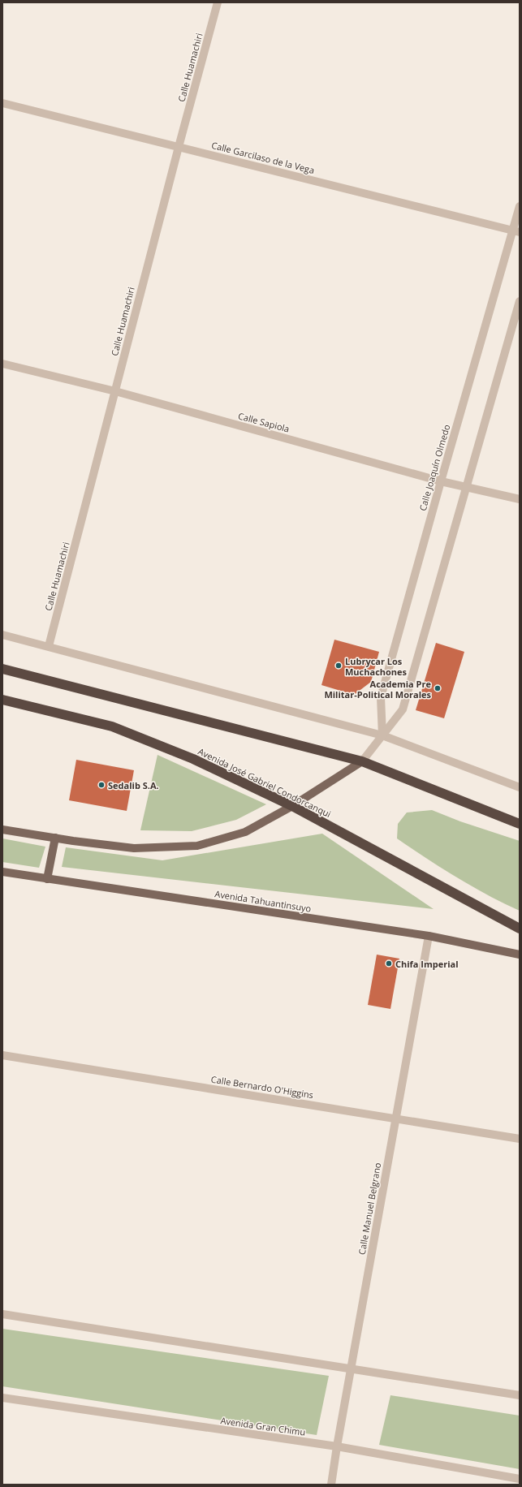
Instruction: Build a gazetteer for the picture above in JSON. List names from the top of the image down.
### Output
{
  "streets": {
    "highway": ["Avenida José Gabriel Condorcanqui"],
    "main road": ["Avenida Tahuantinsuyo"],
    "street": [
      "Calle Huamachiri",
      "Calle Garcilaso de la Vega",
      "Calle Sapiola",
      "Calle Joaquín Olmedo",
      "Calle Bernardo O'Higgins",
      "Calle Manuel Belgrano",
      "Avenida Gran Chimu"
    ]
  },
  "crossings": [
    ["Calle Huamachiri", "Calle Garcilaso de la Vega"],
    ["Calle Huamachiri", "Calle Sapiola"],
    ["Calle Garcilaso de la Vega", "Calle Joaquín Olmedo"],
    ["Calle Sapiola", "Calle Joaquín Olmedo"],
    ["Avenida Tahuantinsuyo", "Calle Manuel Belgrano"],
    ["Calle Bernardo O'Higgins", "Calle Manuel Belgrano"],
    ["Calle Manuel Belgrano", "Avenida Gran Chimu"]
  ],
  "places": [
    "Lubrycar Los Muchachones",
    "Academia Pre Militar-Political Morales",
    "Sedalib S.A.",
    "Chifa Imperial"
  ]
}
